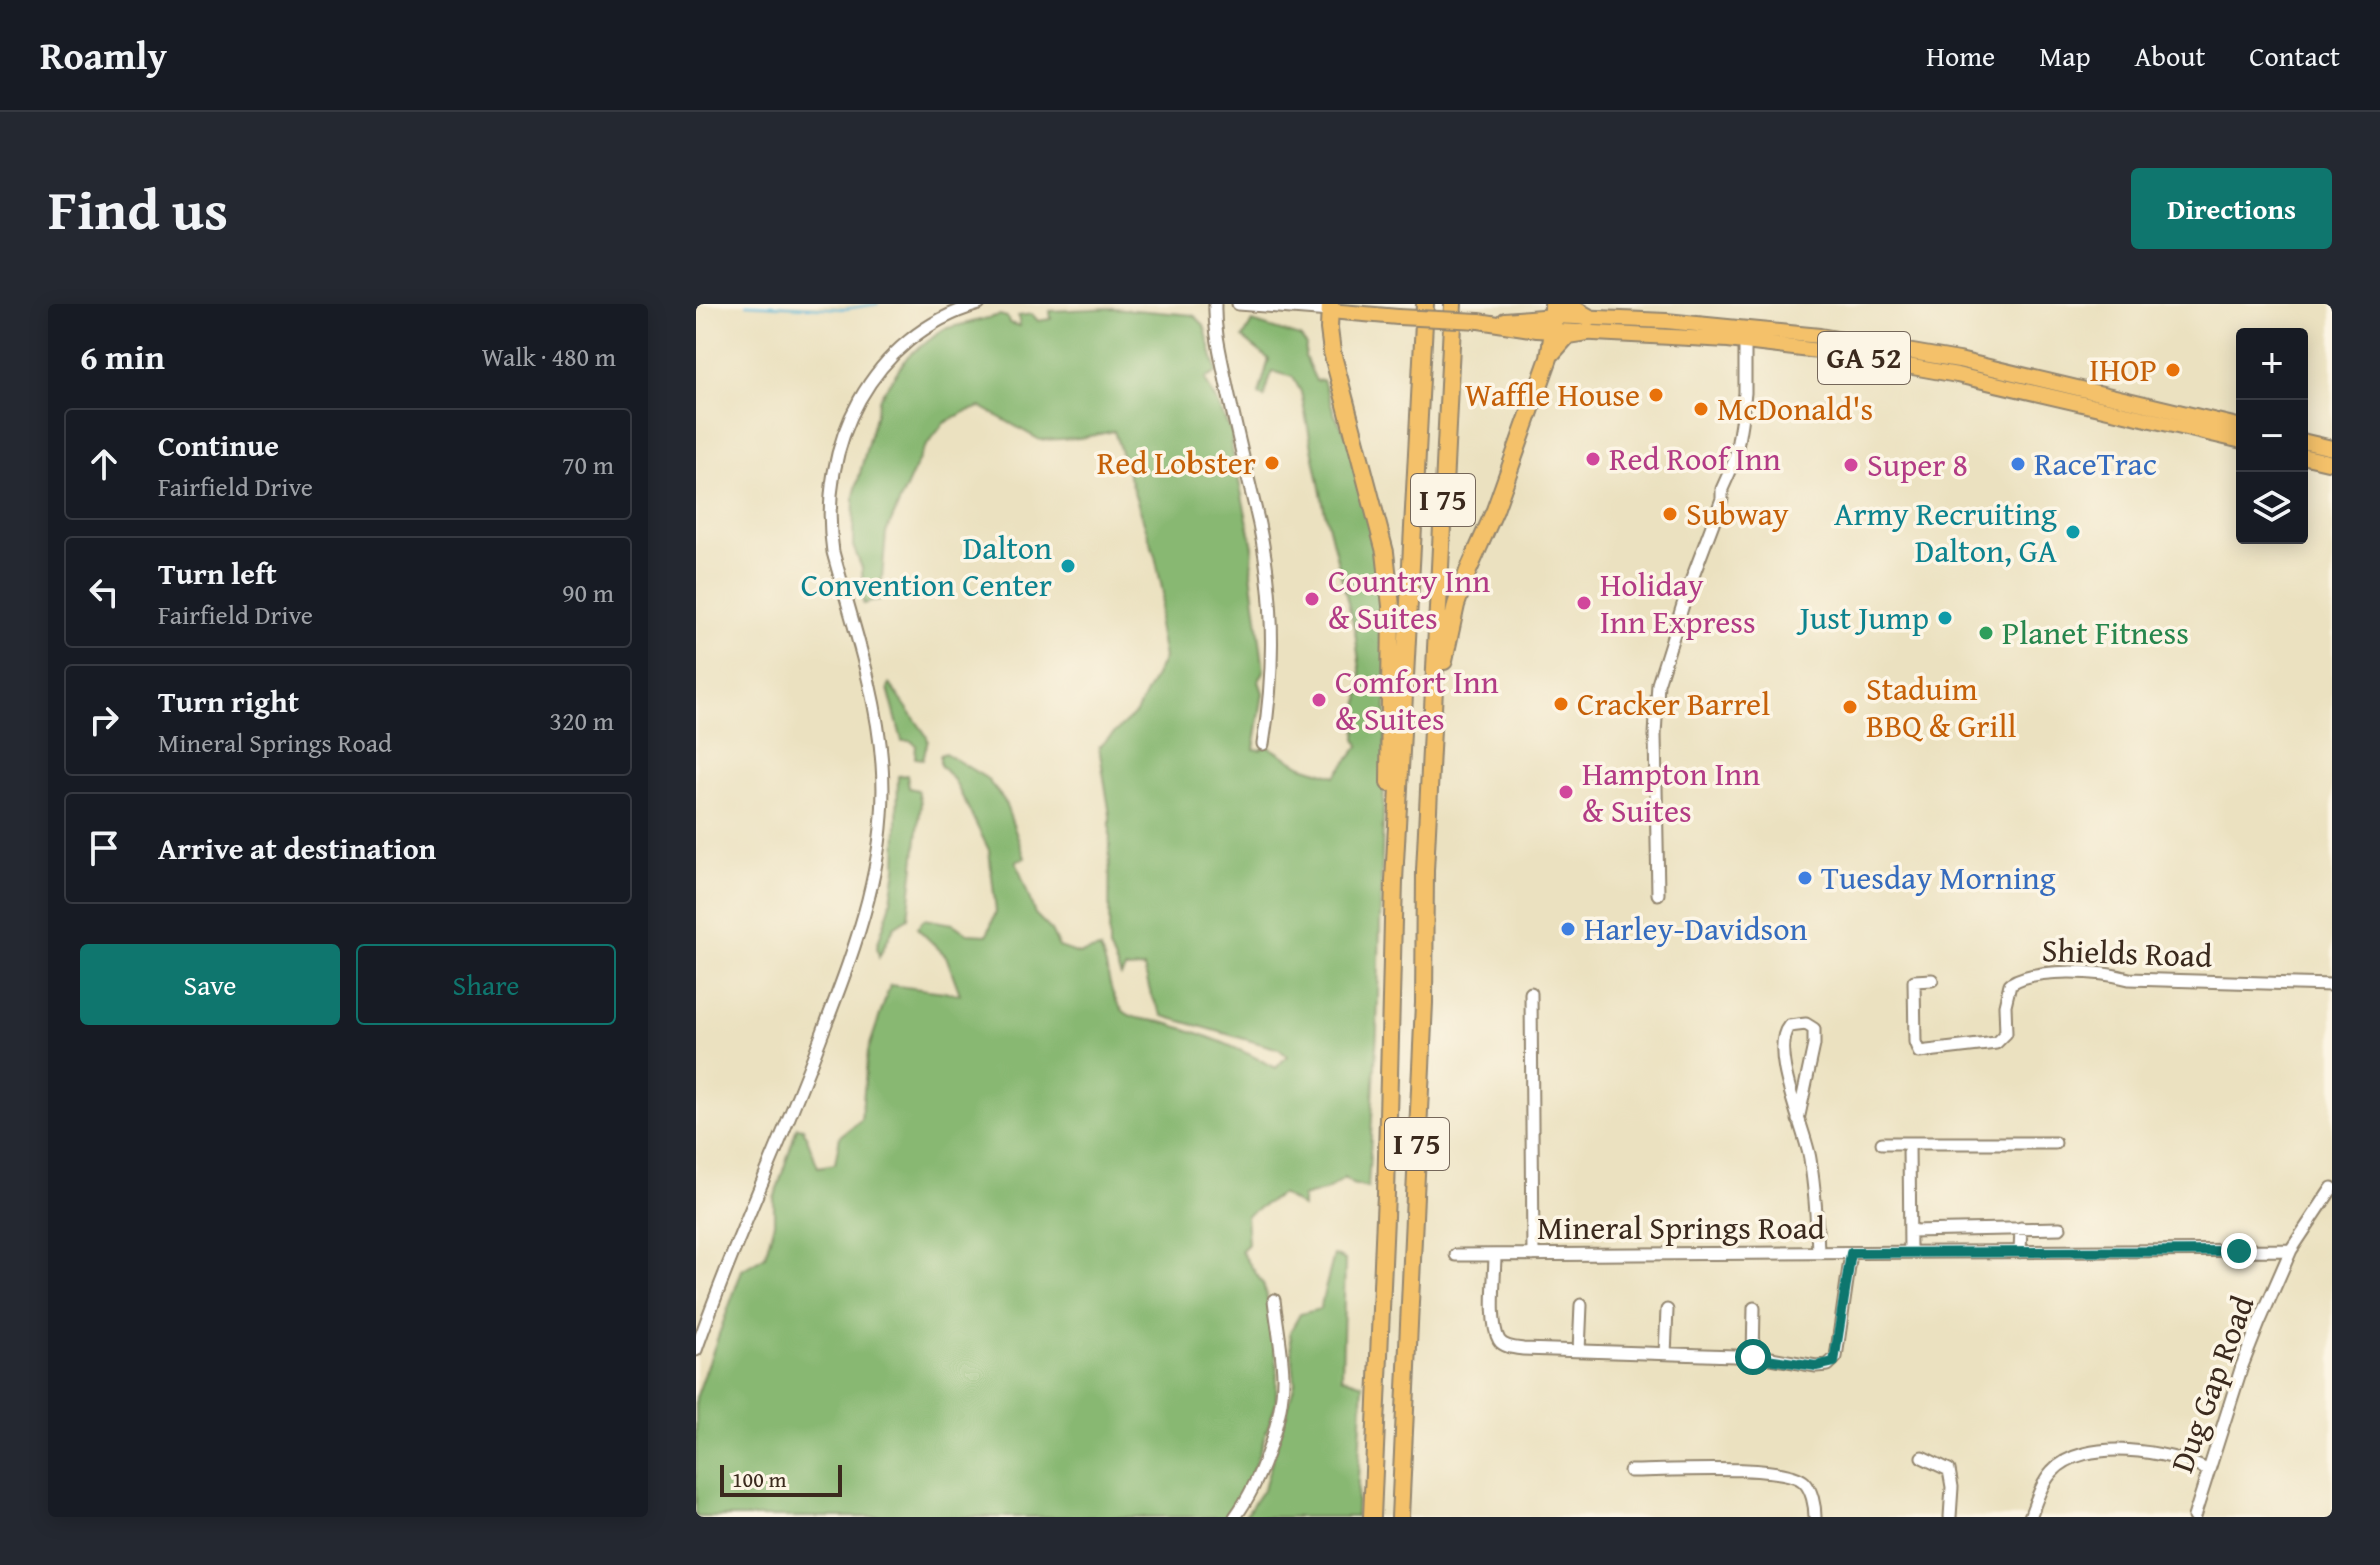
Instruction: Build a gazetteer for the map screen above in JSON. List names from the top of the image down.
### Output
{
  "streets": {
    "highway": ["I 75"],
    "main road": ["GA 52"],
    "street": ["Shields Road", "Mineral Springs Road", "Dug Gap Road"]
  },
  "crossings": [
    ["Mineral Springs Road", "Dug Gap Road"]
  ],
  "places": [
    "IHOP",
    "Waffle House",
    "McDonald's",
    "Red Roof Inn",
    "Red Lobster",
    "RaceTrac",
    "Super 8",
    "Subway",
    "Army Recruiting Dalton, GA",
    "Dalton Convention Center",
    "Country Inn & Suites",
    "Holiday Inn Express",
    "Just Jump",
    "Planet Fitness",
    "Comfort Inn & Suites",
    "Cracker Barrel",
    "Staduim BBQ & Grill",
    "Hampton Inn & Suites",
    "Tuesday Morning",
    "Harley-Davidson"
  ],
  "scale_bar": "100 m",
  "page": {
    "header": "Roamly",
    "nav": [
      "Home",
      "Map",
      "About",
      "Contact"
    ],
    "title": "Find us",
    "buttons": [
      "Directions",
      ["Save", "Share"]
    ],
    "heading": ["6 min", "Walk · 480 m"],
    "map_buttons": ["+", "−"],
    "list": [
      ["Continue", "Fairfield Drive", "70 m"],
      ["Turn left", "Fairfield Drive", "90 m"],
      ["Turn right", "Mineral Springs Road", "320 m"],
      "Arrive at destination"
    ],
    "scale": "100 m"
  }
}
